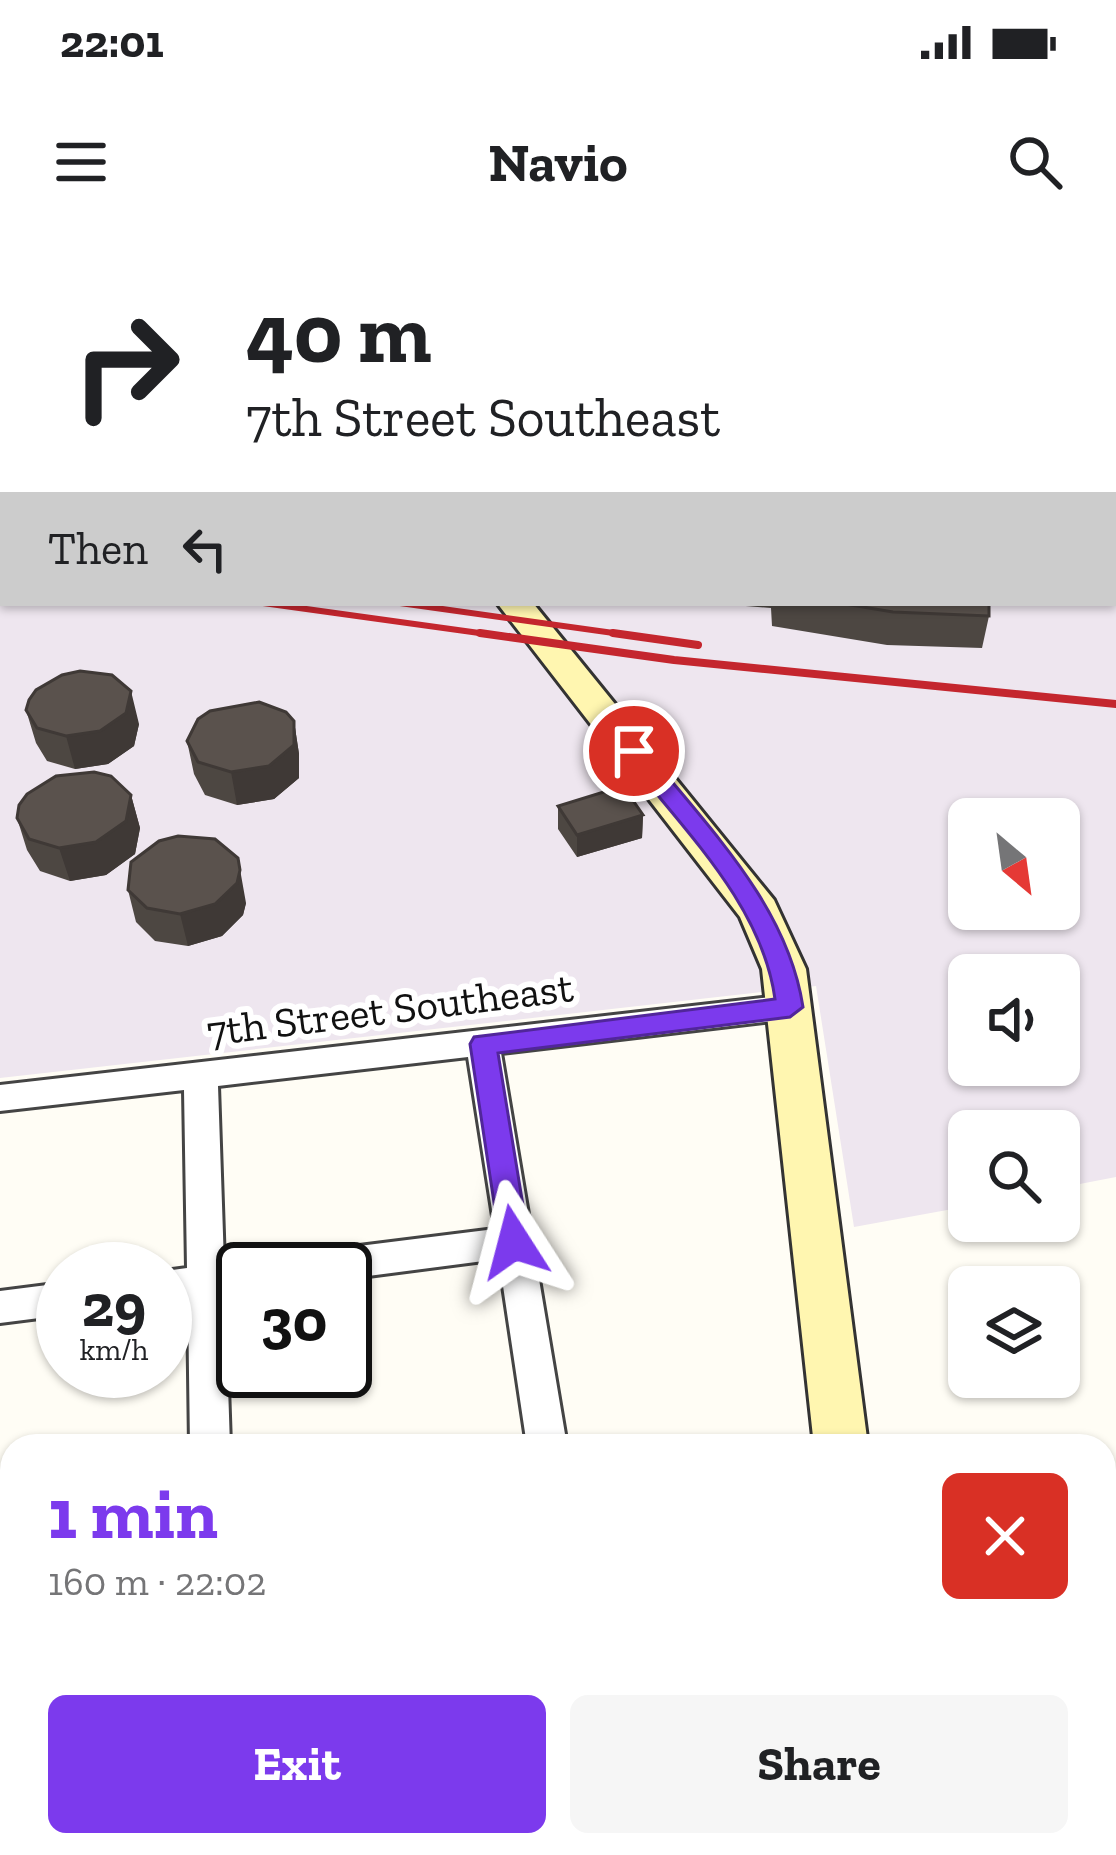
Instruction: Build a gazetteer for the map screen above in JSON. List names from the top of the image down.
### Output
{
  "streets": {
    "street": ["7th Street Southeast"]
  },
  "north": "bottom right",
  "page": {
    "status": "22:01",
    "header": "Navio",
    "turn": ["40 m", "7th Street Southeast"],
    "then": "Then",
    "speed": "29 km/h",
    "limit": "30",
    "heading": ["1 min", "160 m · 22:02"],
    "buttons": ["Exit", "Share"]
  }
}
